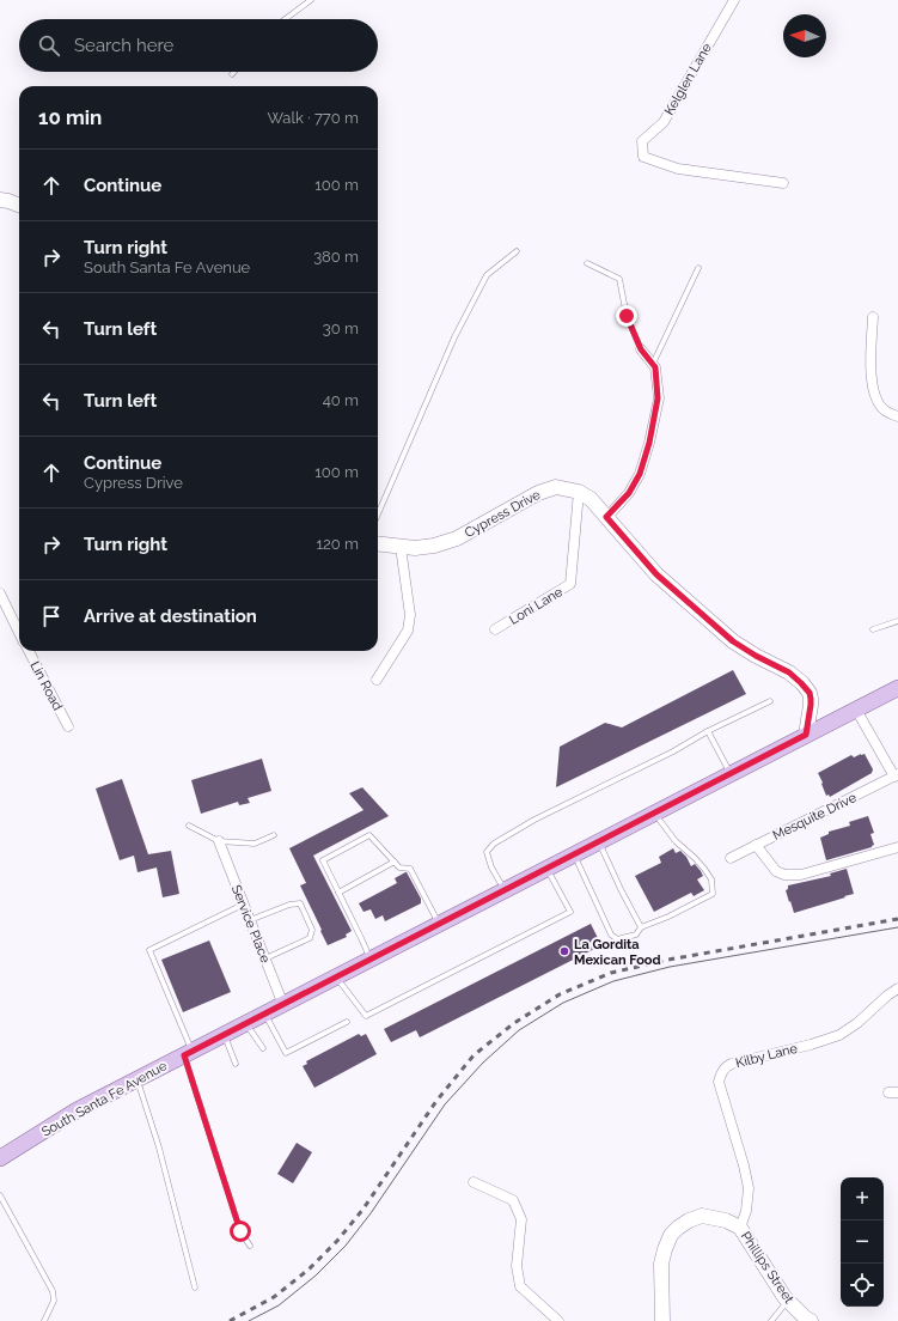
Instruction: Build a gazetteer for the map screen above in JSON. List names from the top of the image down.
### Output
{
  "streets": {
    "main road": ["South Santa Fe Avenue"],
    "street": [
      "Kelglen Lane",
      "Cypress Drive",
      "Loni Lane",
      "Lin Road",
      "Mesquite Drive",
      "Service Place",
      "Kilby Lane",
      "Phillips Street"
    ]
  },
  "crossings": [
    ["Cypress Drive", "Loni Lane"],
    ["Cypress Drive", "South Santa Fe Avenue"],
    ["Service Place", "South Santa Fe Avenue"],
    ["Kilby Lane", "Phillips Street"]
  ],
  "places": ["La Gordita Mexican Food"],
  "north": "left",
  "page": {
    "search": "Search here",
    "heading": ["10 min", "Walk · 770 m"],
    "list": [
      ["Continue", "100 m"],
      ["Turn right", "South Santa Fe Avenue", "380 m"],
      ["Turn left", "30 m"],
      ["Turn left", "40 m"],
      ["Continue", "Cypress Drive", "100 m"],
      ["Turn right", "120 m"],
      "Arrive at destination"
    ],
    "map_buttons": ["+", "−"]
  }
}
